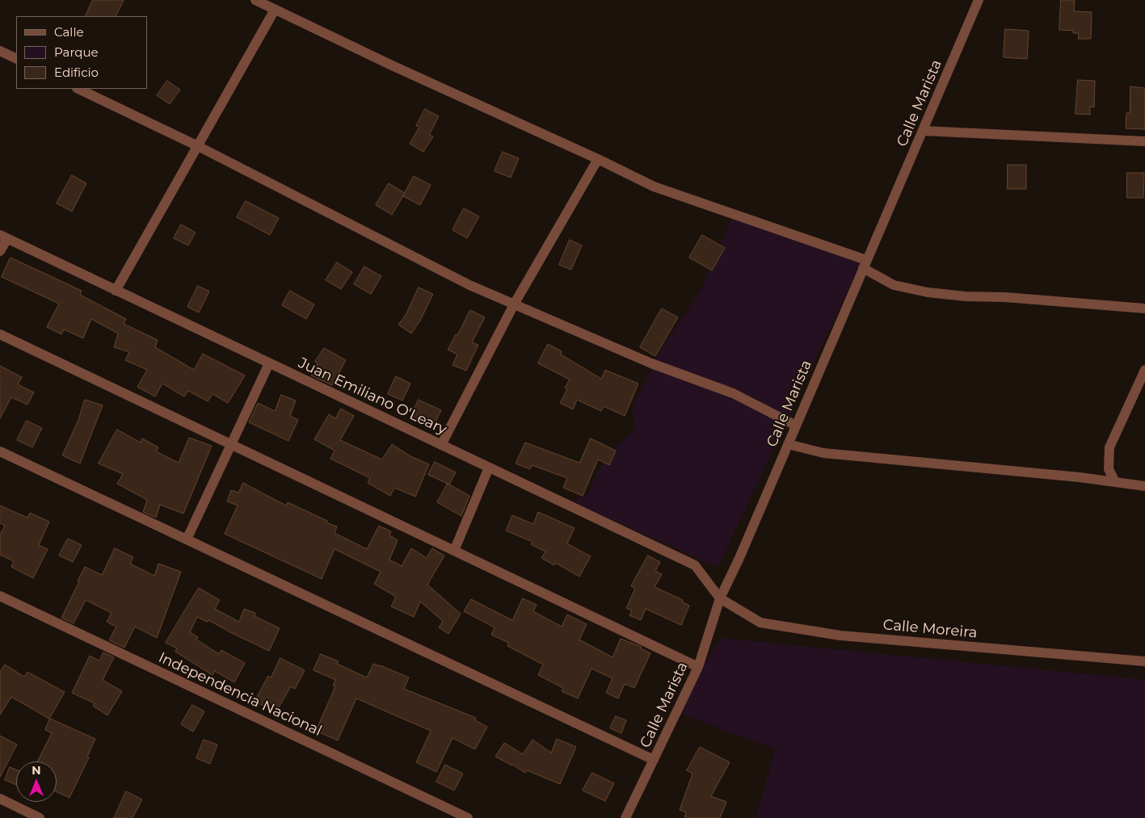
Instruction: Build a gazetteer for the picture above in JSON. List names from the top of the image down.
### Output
{
  "streets": {
    "street": [
      "Calle Marista",
      "Juan Emiliano O'Leary",
      "Calle Moreira",
      "Independencia Nacional"
    ]
  },
  "crossings": [
    ["Calle Marista", "Juan Emiliano O'Leary"],
    ["Calle Marista", "Calle Moreira"],
    ["Juan Emiliano O'Leary", "Calle Moreira"]
  ],
  "legend": ["Calle", "Parque", "Edificio"],
  "north": "top"
}
